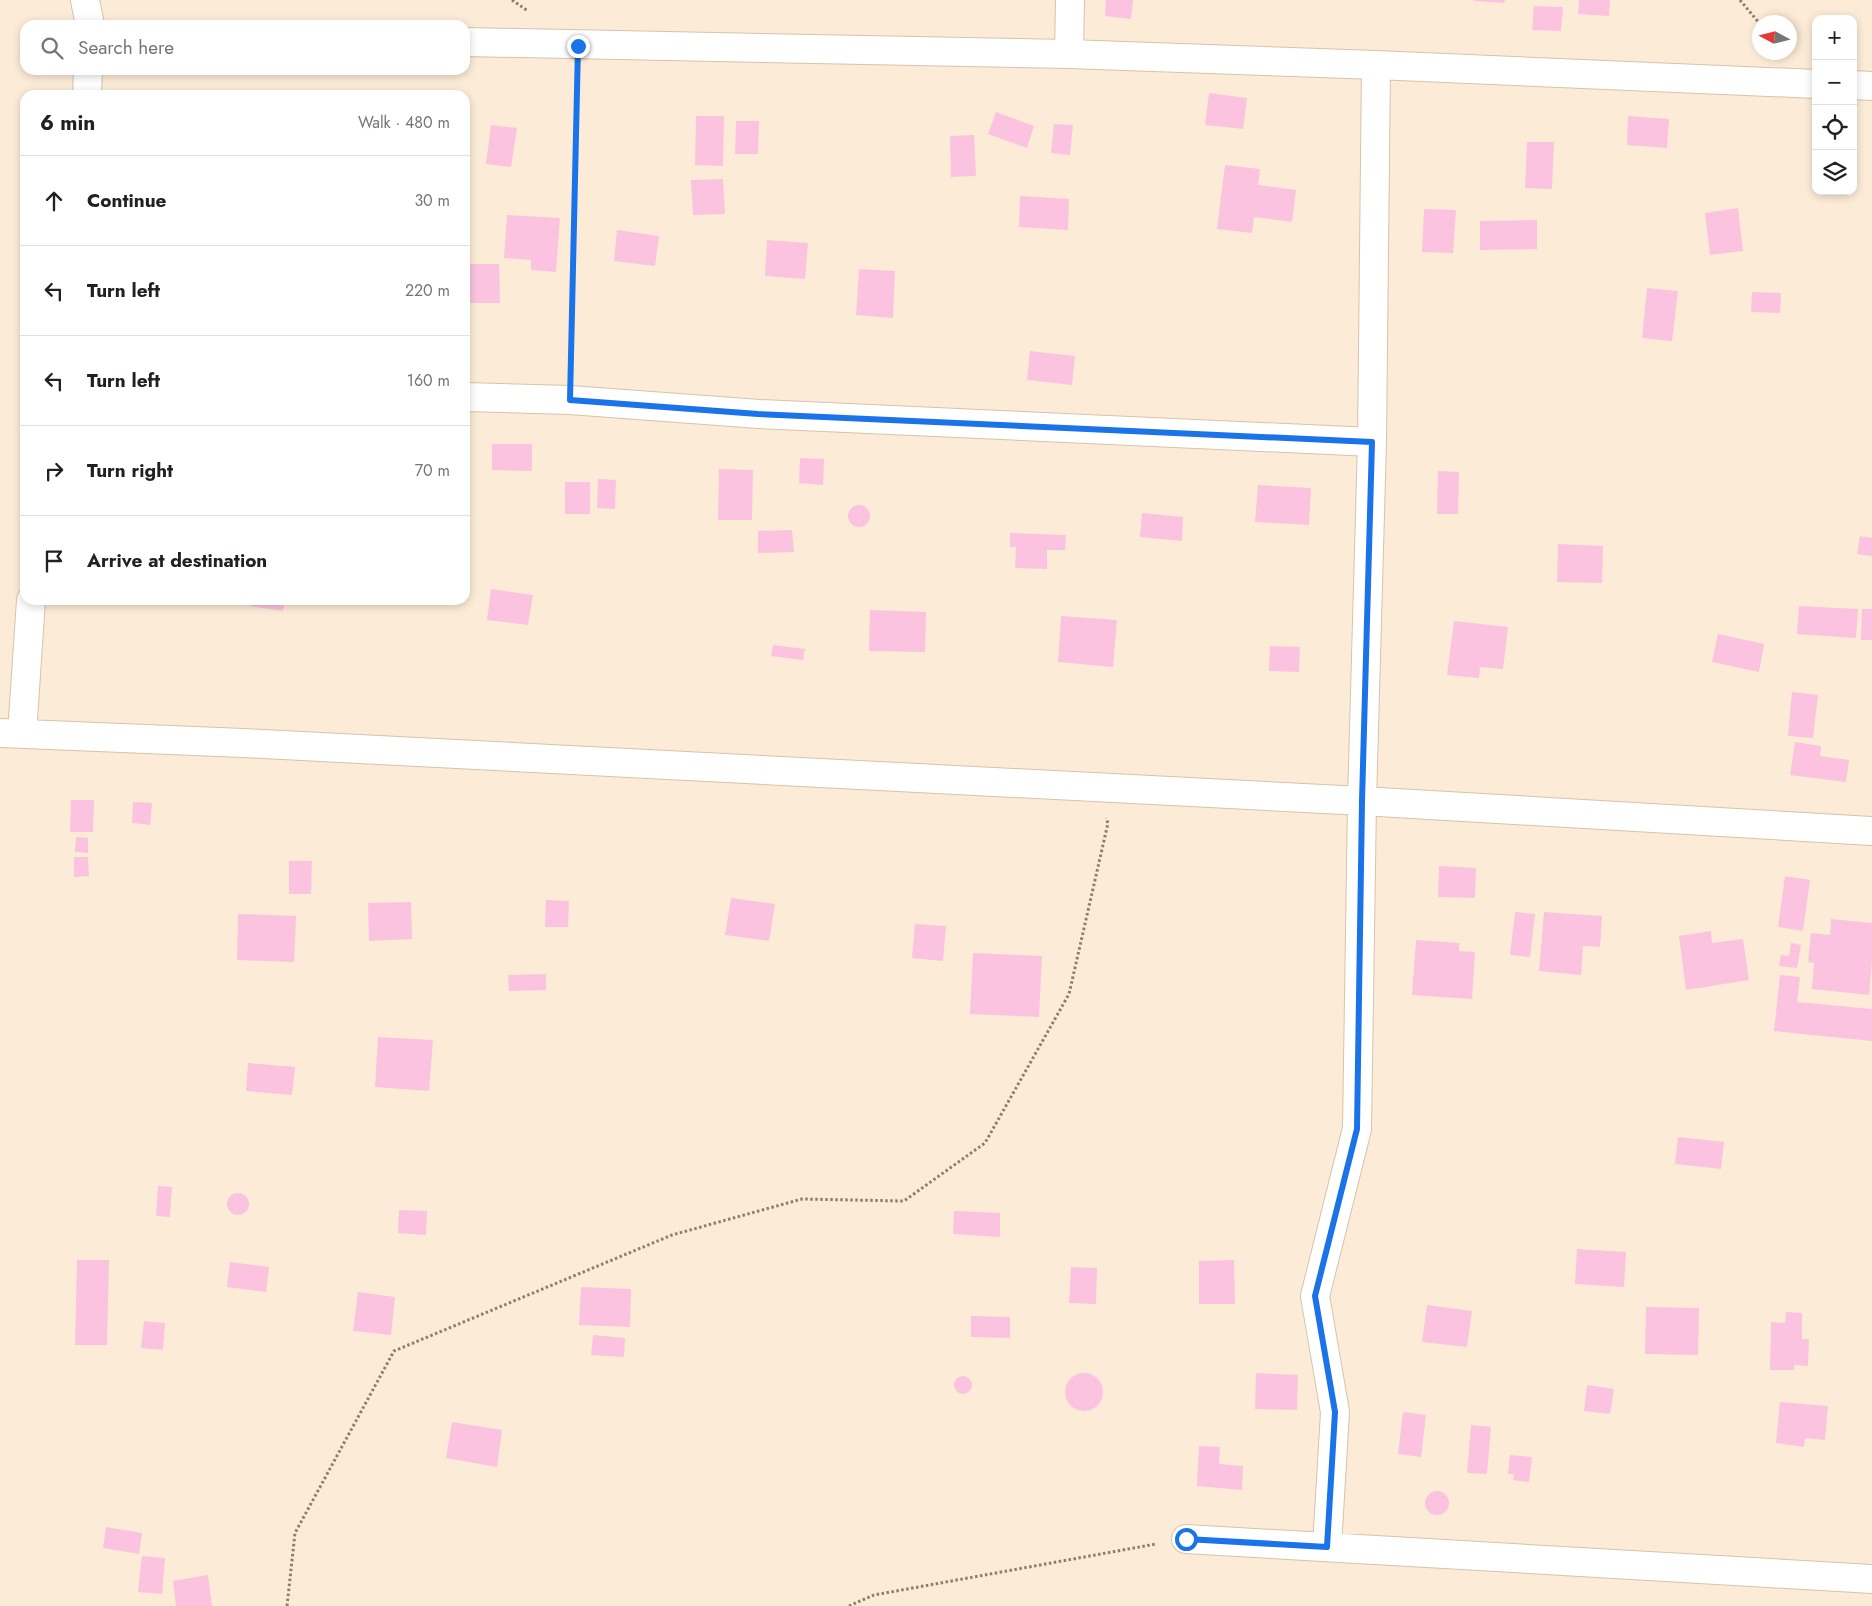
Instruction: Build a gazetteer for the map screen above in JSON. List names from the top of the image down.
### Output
{
  "north": "left",
  "page": {
    "map_buttons": ["+", "−"],
    "search": "Search here",
    "heading": ["6 min", "Walk · 480 m"],
    "list": [
      ["Continue", "30 m"],
      ["Turn left", "220 m"],
      ["Turn left", "160 m"],
      ["Turn right", "70 m"],
      "Arrive at destination"
    ]
  }
}
